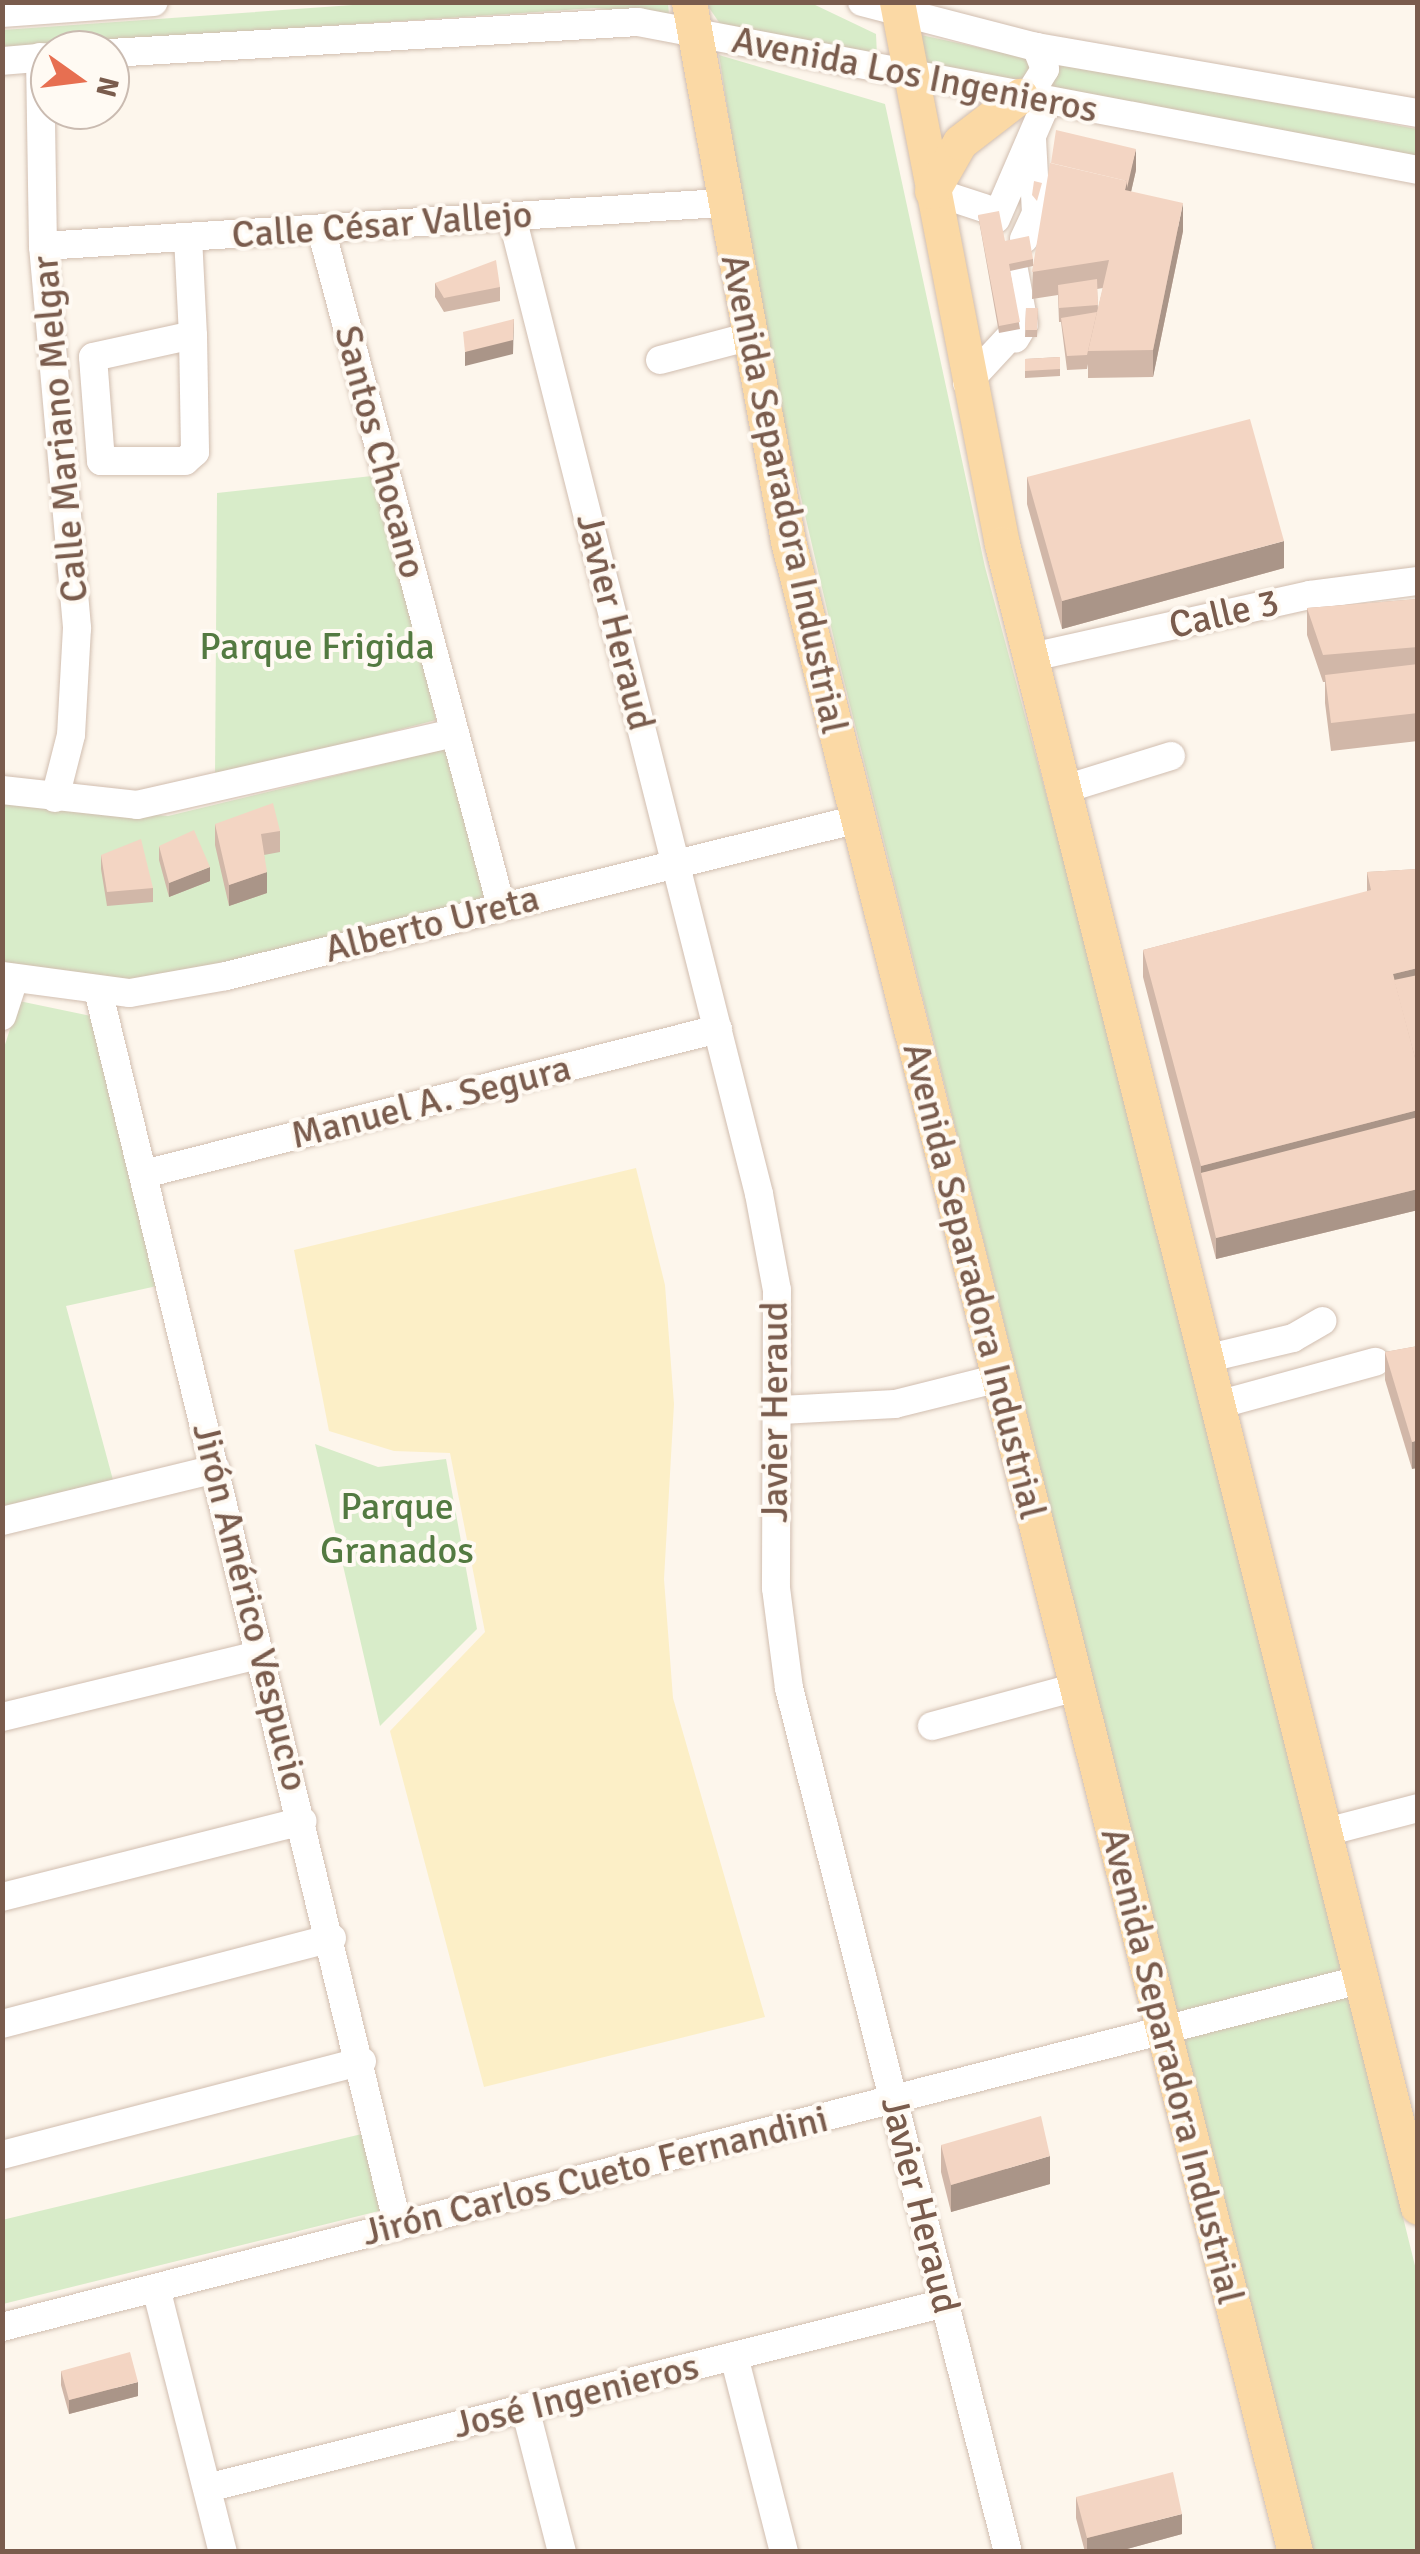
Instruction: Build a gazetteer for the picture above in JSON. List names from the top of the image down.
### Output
{
  "streets": {
    "main road": ["Avenida Separadora Industrial"],
    "street": [
      "Avenida Los Ingenieros",
      "Calle César Vallejo",
      "Calle Mariano Melgar",
      "Santos Chocano",
      "Calle 3",
      "Javier Heraud",
      "Alberto Ureta",
      "Manuel A. Segura",
      "Jirón Américo Vespucio",
      "Jirón Carlos Cueto Fernandini",
      "José Ingenieros"
    ]
  },
  "crossings": [
    ["Avenida Los Ingenieros", "Avenida Separadora Industrial"],
    ["Calle César Vallejo", "Calle Mariano Melgar"],
    ["Calle César Vallejo", "Santos Chocano"],
    ["Calle César Vallejo", "Avenida Separadora Industrial"],
    ["Calle César Vallejo", "Javier Heraud"],
    ["Santos Chocano", "Alberto Ureta"],
    ["Avenida Separadora Industrial", "Alberto Ureta"],
    ["Avenida Separadora Industrial", "Jirón Carlos Cueto Fernandini"],
    ["Javier Heraud", "Alberto Ureta"],
    ["Javier Heraud", "Manuel A. Segura"],
    ["Javier Heraud", "Jirón Carlos Cueto Fernandini"],
    ["Javier Heraud", "José Ingenieros"],
    ["Alberto Ureta", "Jirón Américo Vespucio"],
    ["Manuel A. Segura", "Jirón Américo Vespucio"],
    ["Jirón Américo Vespucio", "Jirón Carlos Cueto Fernandini"]
  ],
  "parks": ["Parque Frigida", "Parque Granados"],
  "north": "right"
}
